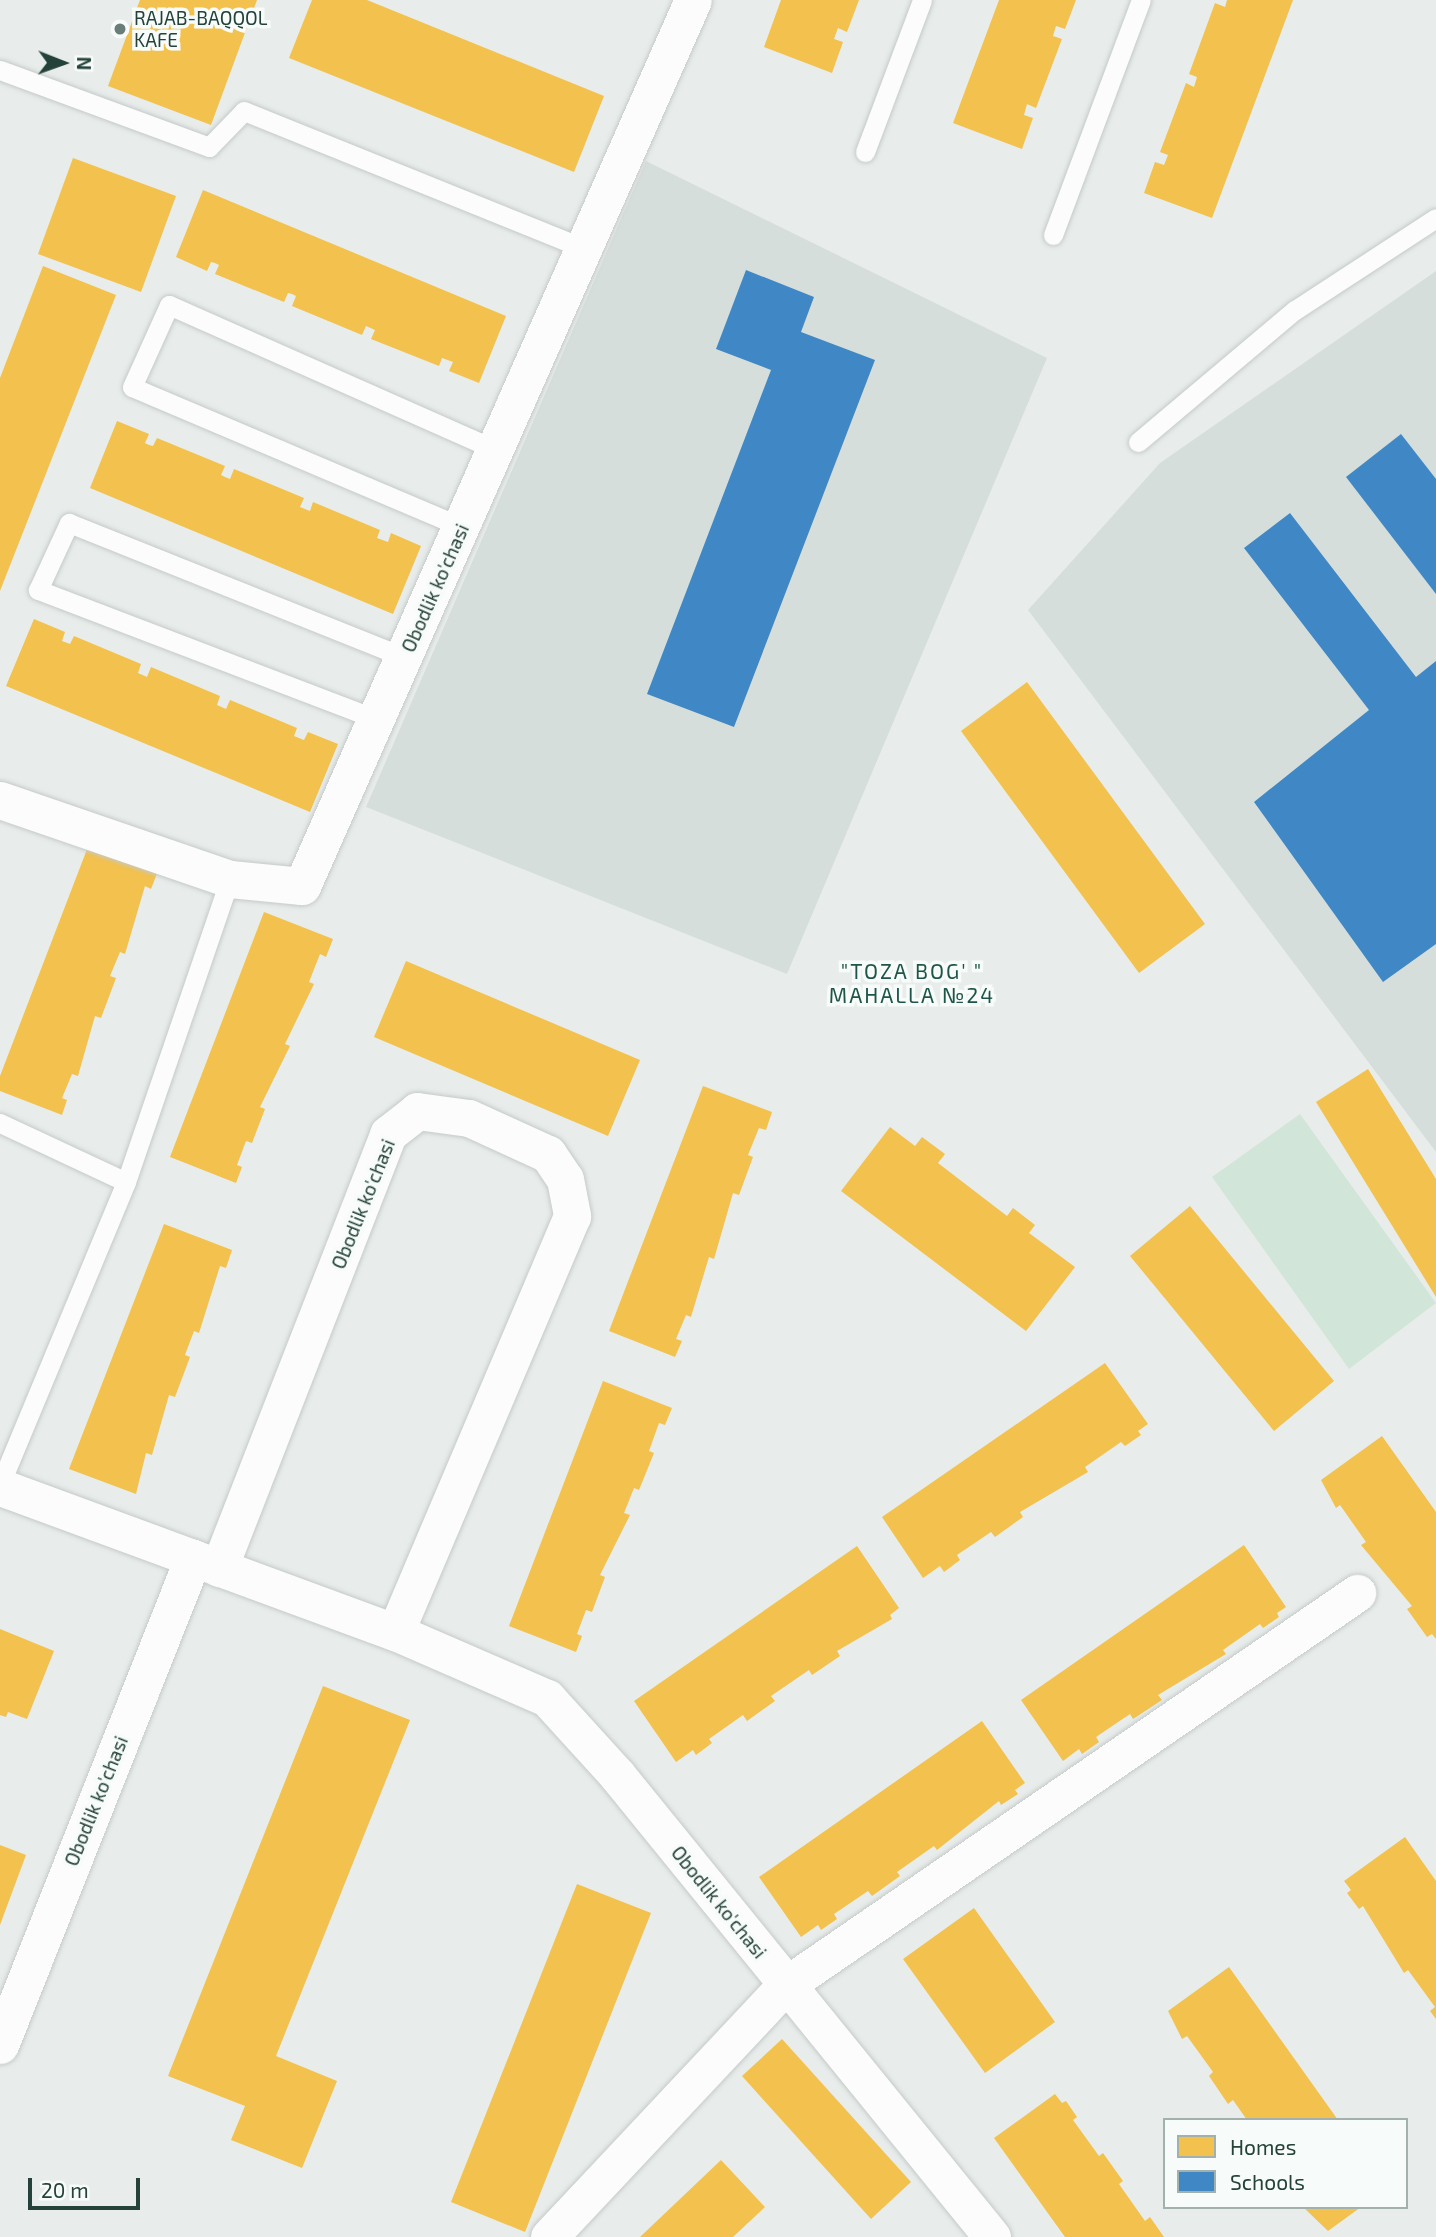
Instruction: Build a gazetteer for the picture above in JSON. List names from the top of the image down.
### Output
{
  "streets": {
    "street": ["Obodlik ko'chasi"]
  },
  "districts": ["\"TOZA BOG' \" MAHALLA №24"],
  "places": ["RAJAB-BAQQOL KAFE"],
  "legend": ["Homes", "Schools"],
  "scale_bar": "20 m",
  "north": "right"
}
